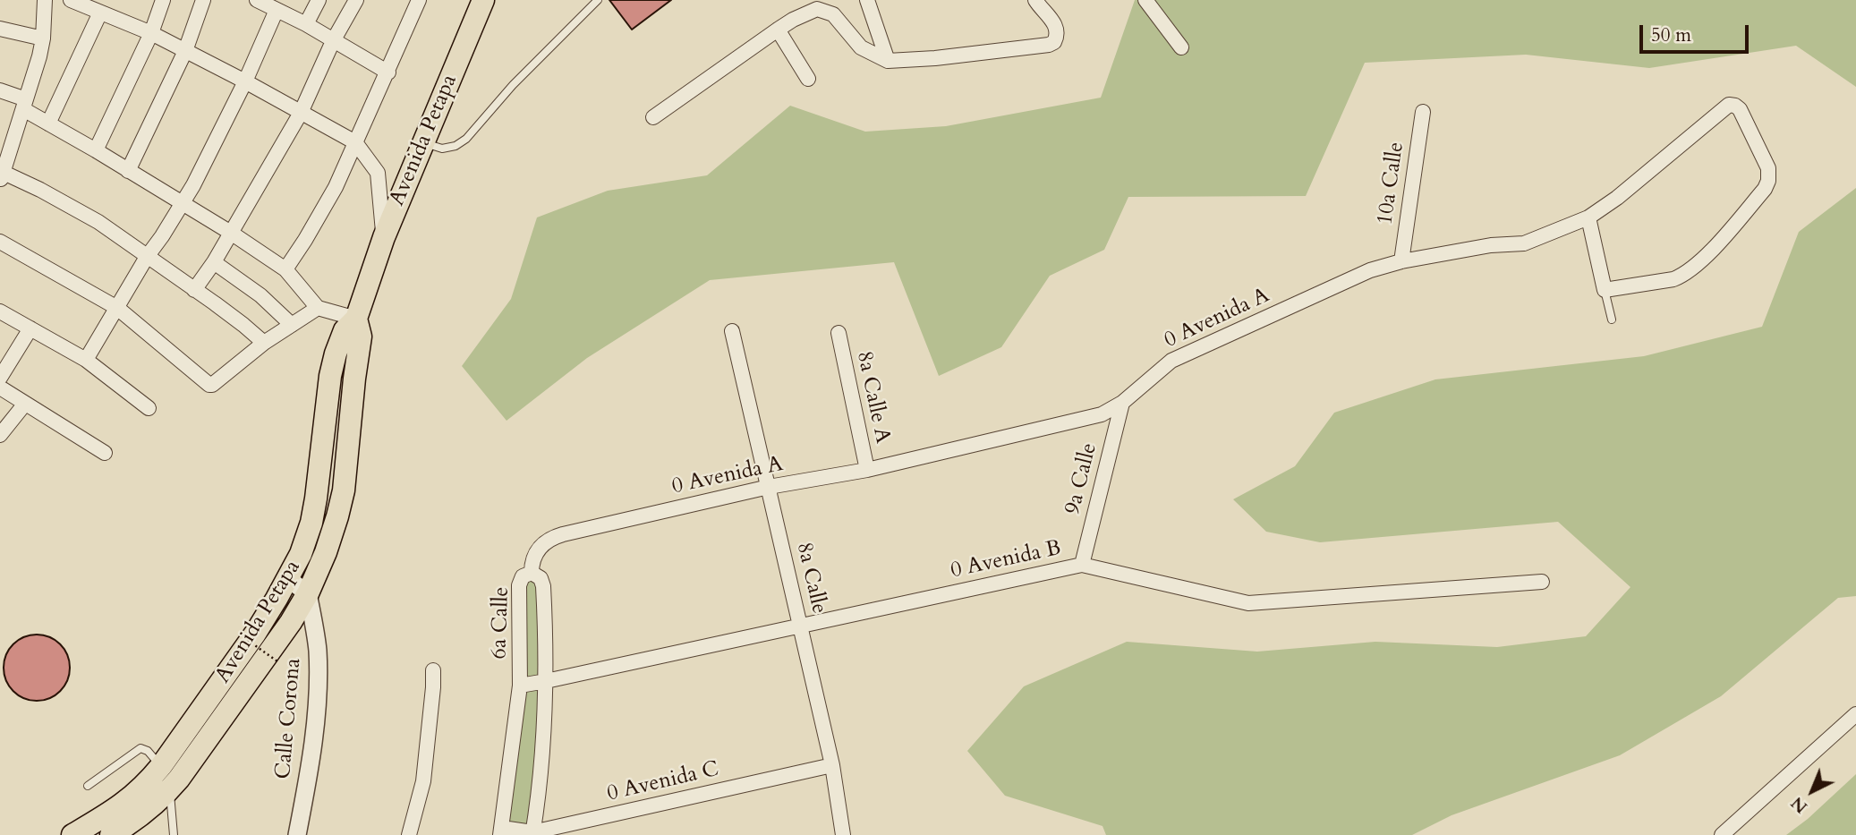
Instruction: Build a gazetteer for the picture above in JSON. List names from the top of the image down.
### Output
{
  "streets": {
    "main road": ["Avenida Petapa"],
    "street": [
      "10a Calle",
      "0 Avenida A",
      "8a Calle A",
      "9a Calle",
      "0 Avenida B",
      "8a Calle",
      "6a Calle",
      "Calle Corona",
      "0 Avenida C"
    ]
  },
  "crossings": [
    ["Avenida Petapa", "Calle Corona"],
    ["10a Calle", "0 Avenida A"],
    ["0 Avenida A", "8a Calle A"],
    ["0 Avenida A", "9a Calle"],
    ["0 Avenida A", "8a Calle"],
    ["0 Avenida A", "6a Calle"],
    ["9a Calle", "0 Avenida B"],
    ["0 Avenida B", "8a Calle"],
    ["0 Avenida B", "6a Calle"],
    ["8a Calle", "0 Avenida C"],
    ["6a Calle", "0 Avenida C"]
  ],
  "scale_bar": "50 m",
  "north": "bottom left"
}
